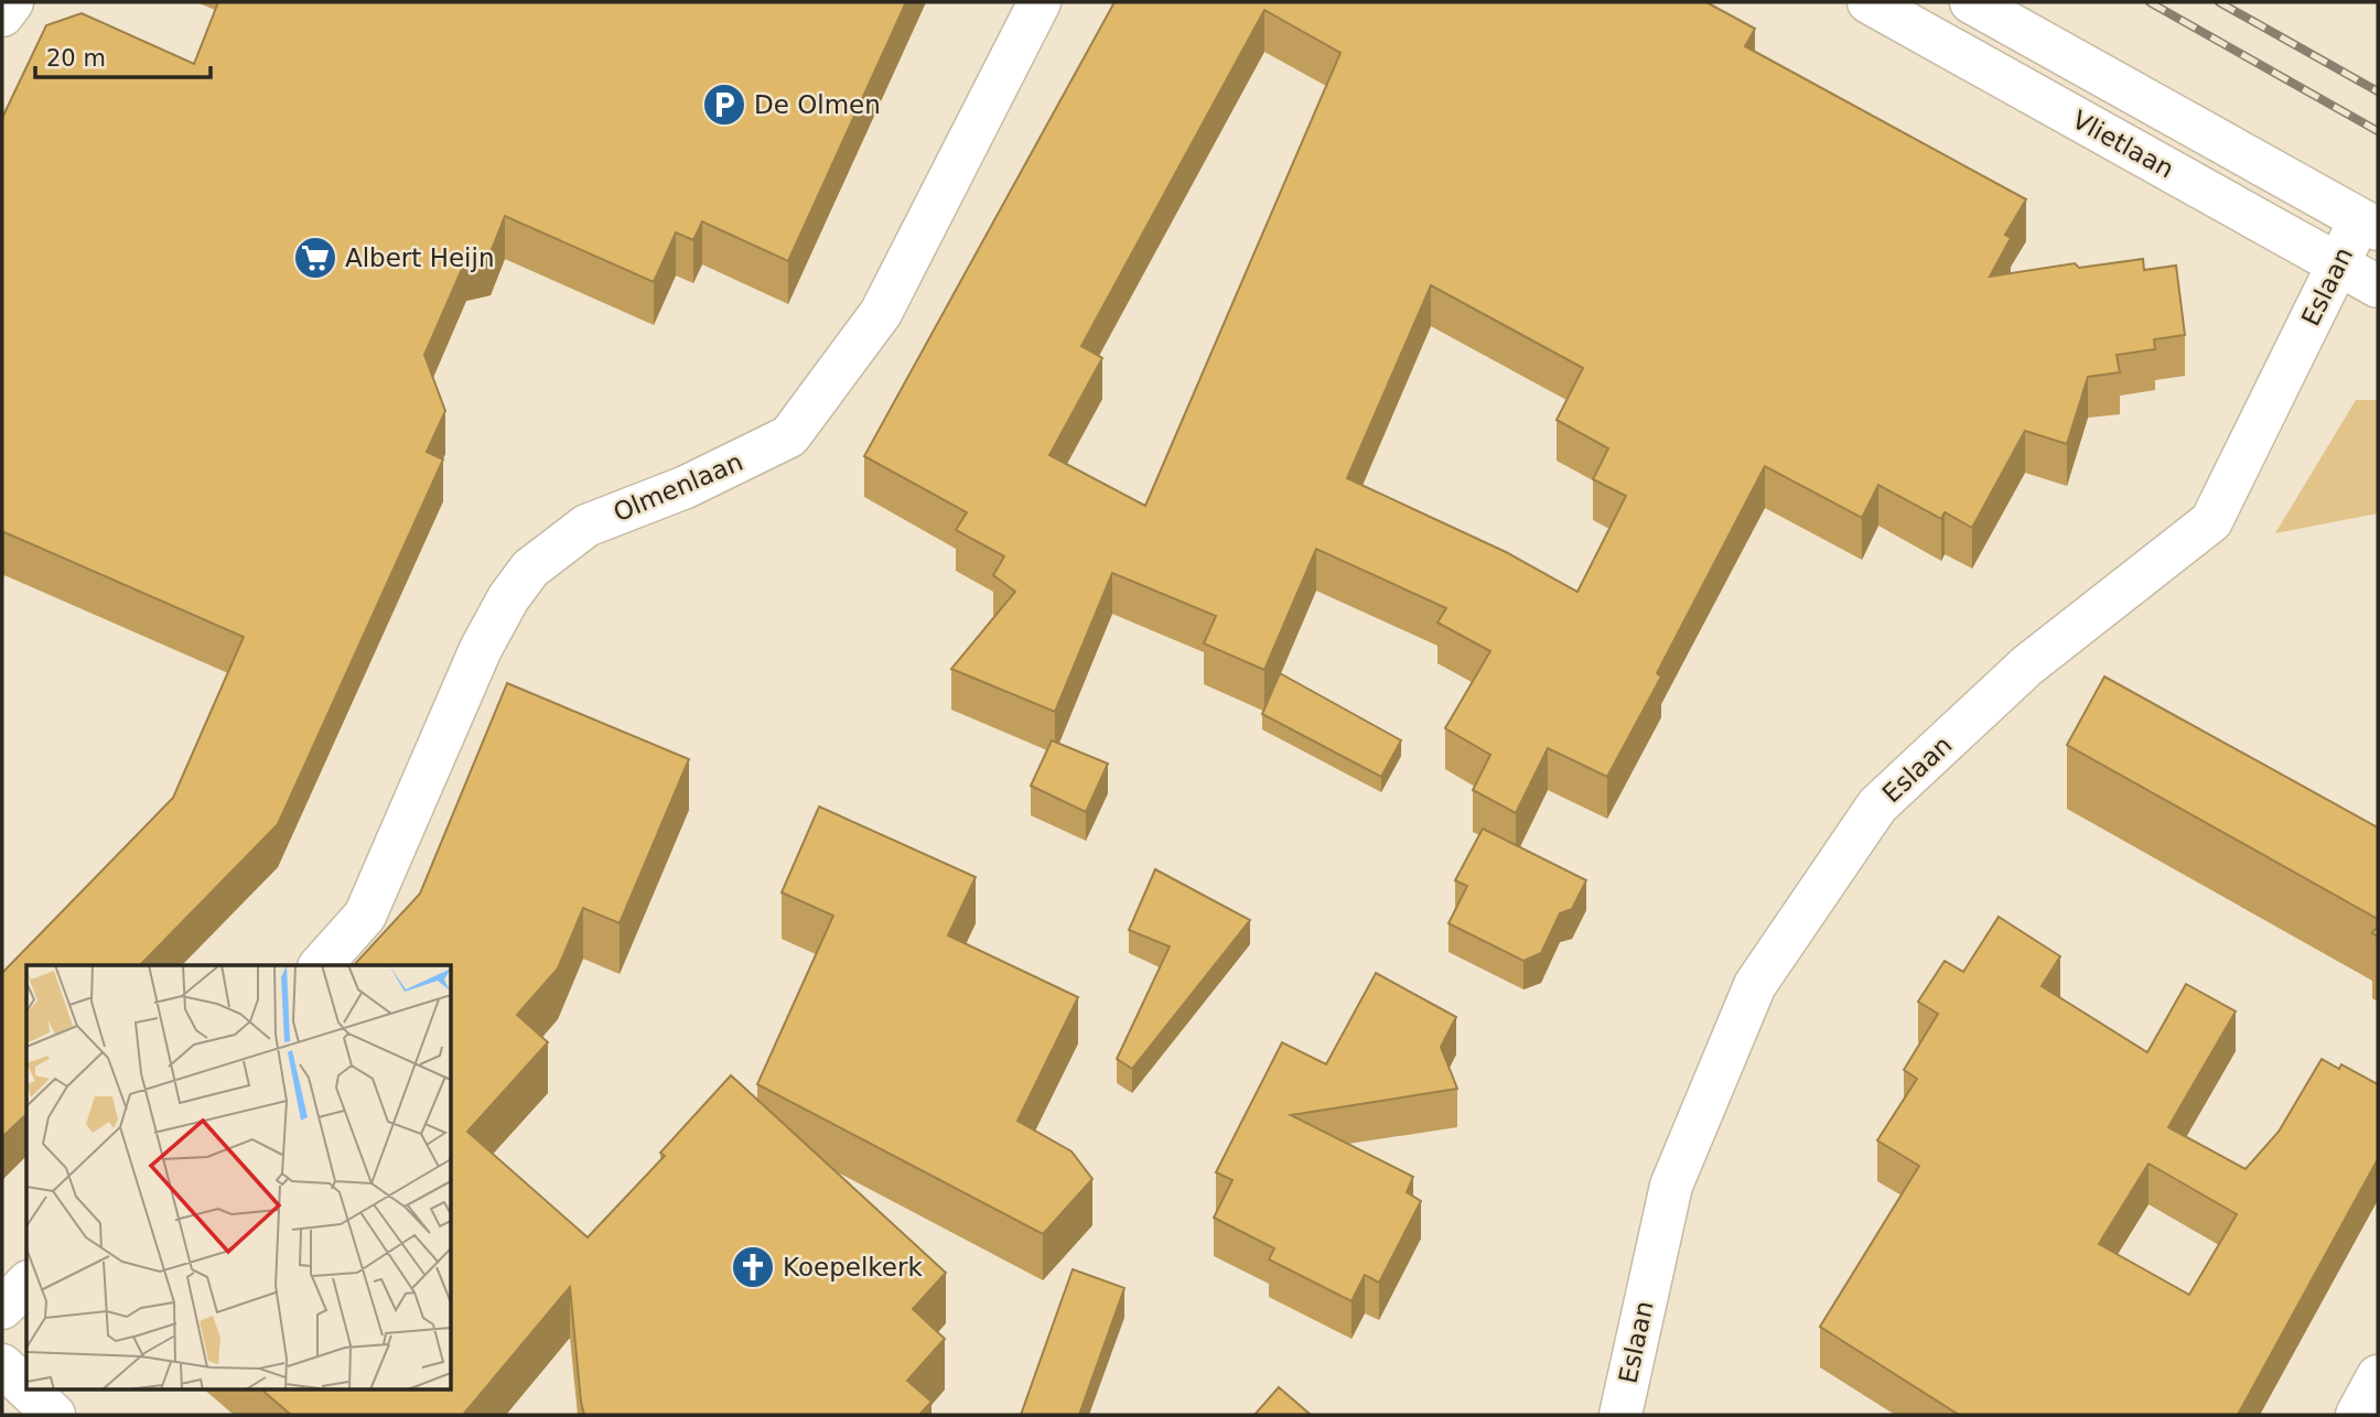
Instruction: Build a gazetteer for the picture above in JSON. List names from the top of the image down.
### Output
{
  "streets": {
    "street": ["Vlietlaan", "Eslaan", "Olmenlaan"]
  },
  "crossings": [
    ["Vlietlaan", "Eslaan"]
  ],
  "places": {
    "parking": ["De Olmen"],
    "supermarket": ["Albert Heijn"],
    "church": ["Koepelkerk"]
  },
  "scale_bar": "20 m"
}
